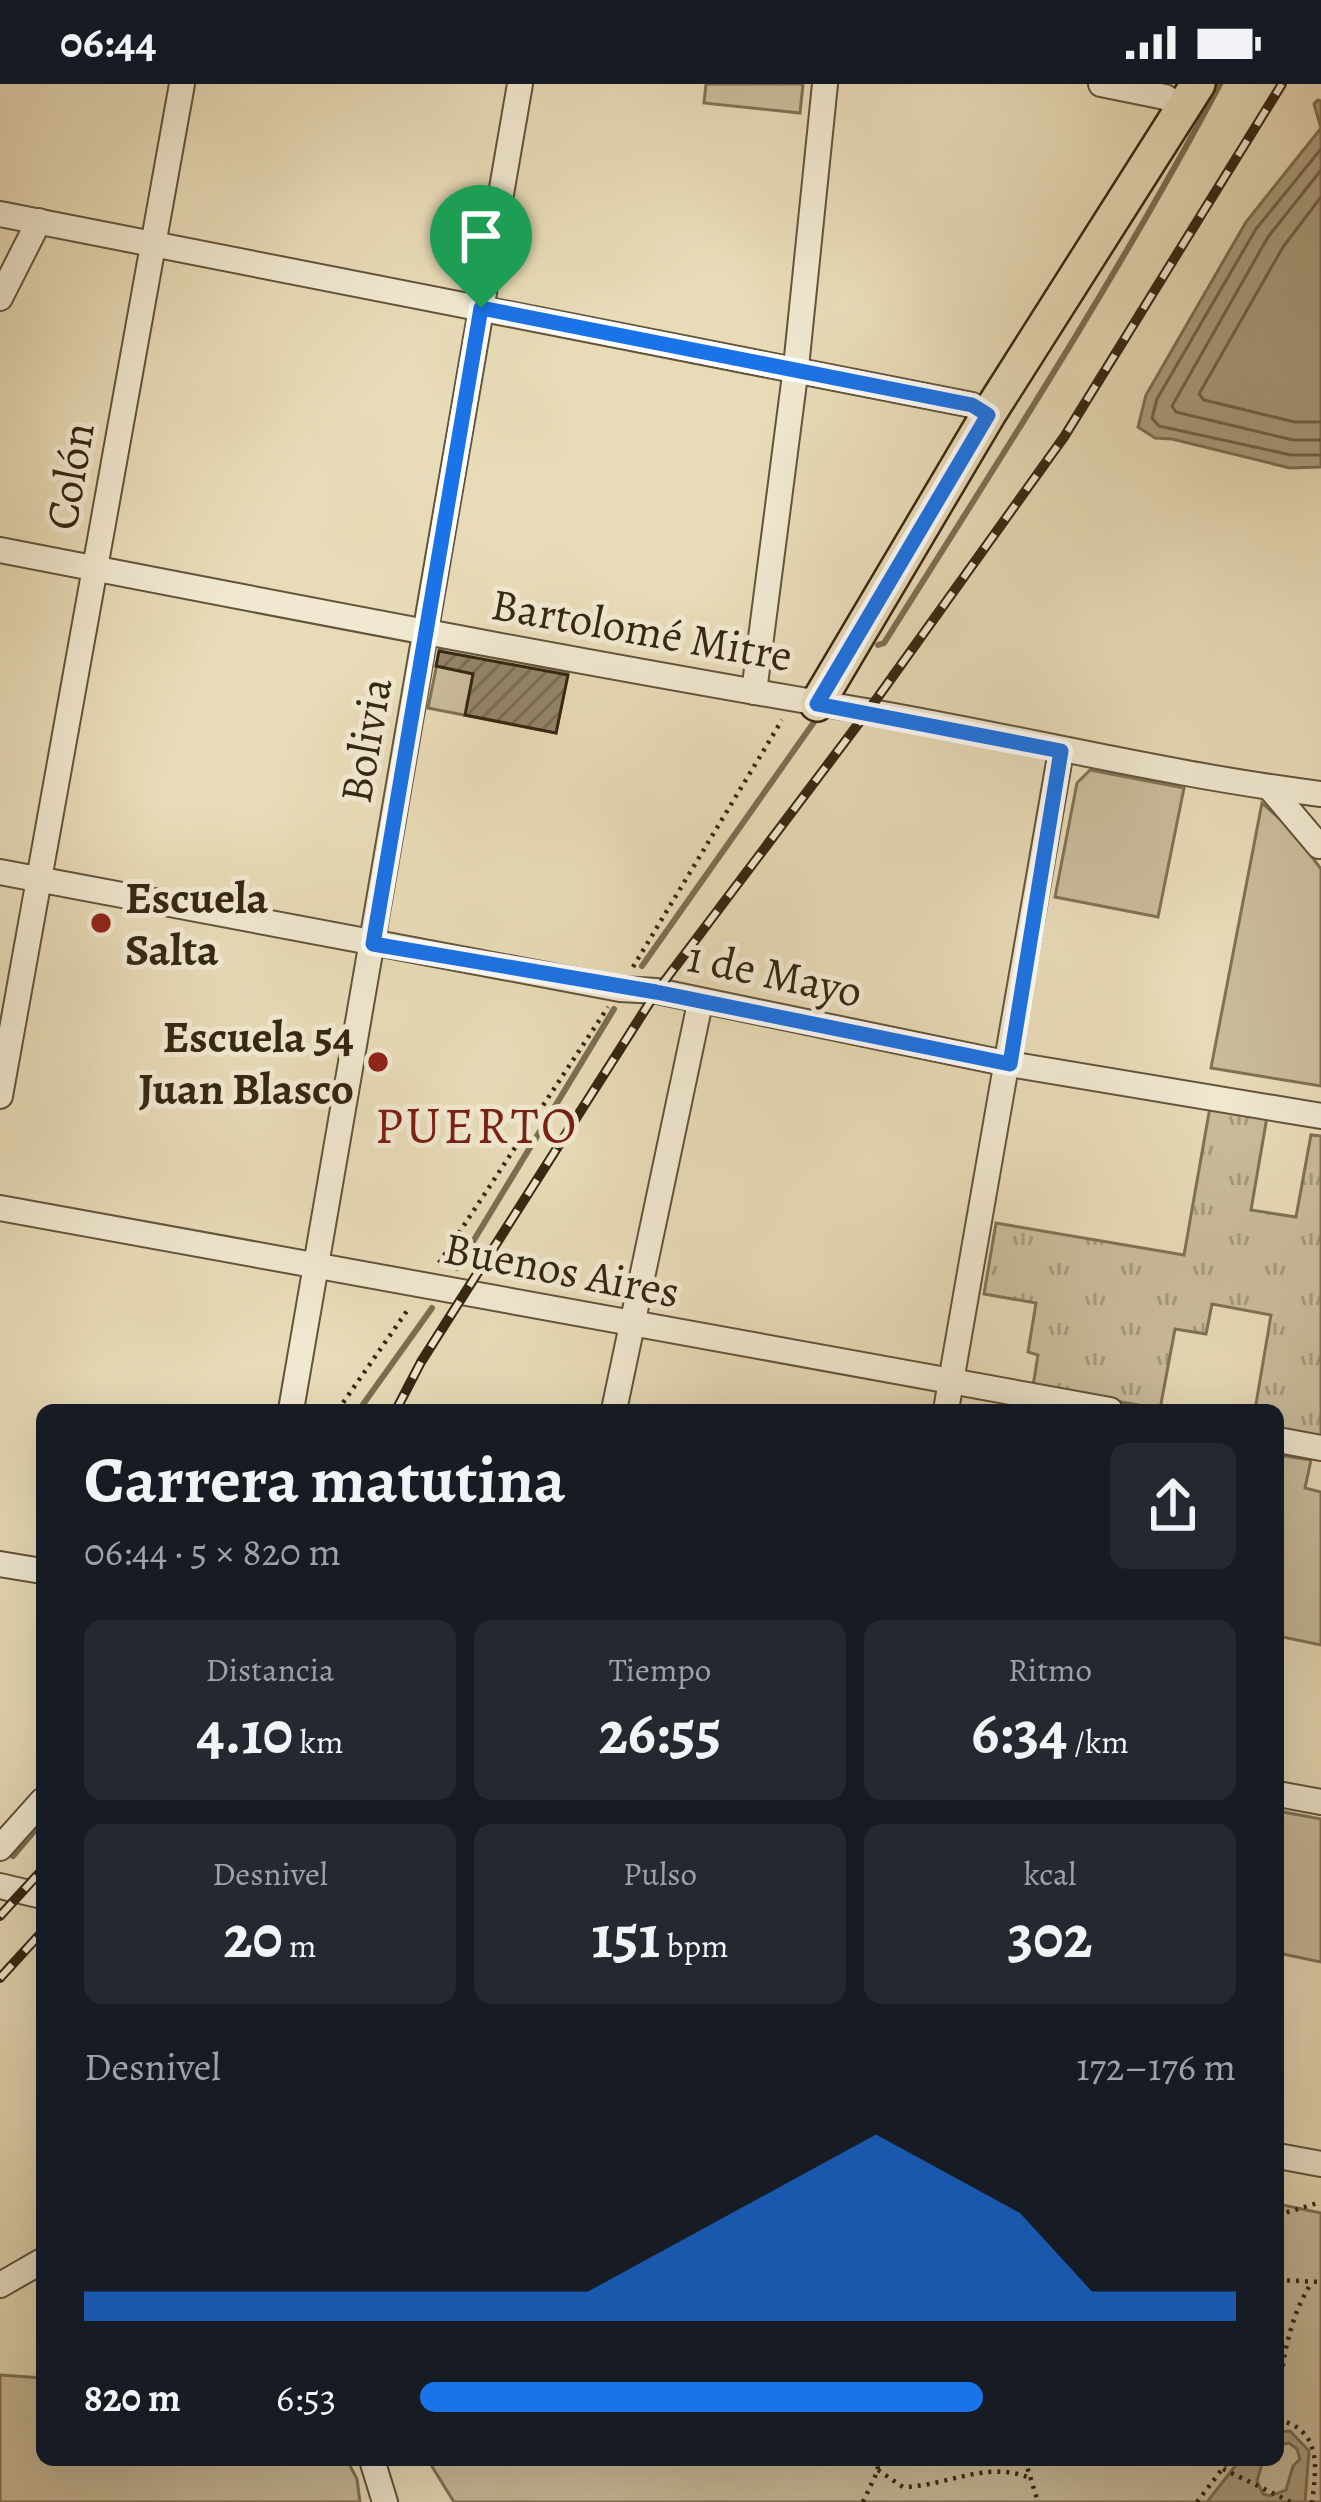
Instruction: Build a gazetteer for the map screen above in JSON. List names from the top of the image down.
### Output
{
  "streets": {
    "street": [
      "Colón",
      "Bartolomé Mitre",
      "Bolivia",
      "1 de Mayo",
      "Buenos Aires"
    ]
  },
  "crossings": [
    ["Colón", "Bartolomé Mitre"],
    ["Colón", "1 de Mayo"],
    ["Bartolomé Mitre", "Bolivia"],
    ["Bolivia", "1 de Mayo"],
    ["Bolivia", "Buenos Aires"]
  ],
  "districts": ["PUERTO"],
  "places": ["Escuela Salta", "Escuela 54 Juan Blasco"],
  "page": {
    "status": "06:44",
    "heading": ["Carrera matutina", "06:44 · 5 × 820 m"],
    "stats": [
      ["Distancia", "4.10 km"],
      ["Tiempo", "26:55"],
      ["Ritmo", "6:34 /km"],
      ["Desnivel", "20 m"],
      ["Pulso", "151 bpm"],
      ["kcal", "302"]
    ],
    "chart": ["Desnivel", "172–176 m"],
    "list": [
      {
        "name": "820 m",
        "note": "6:53"
      }
    ]
  }
}
